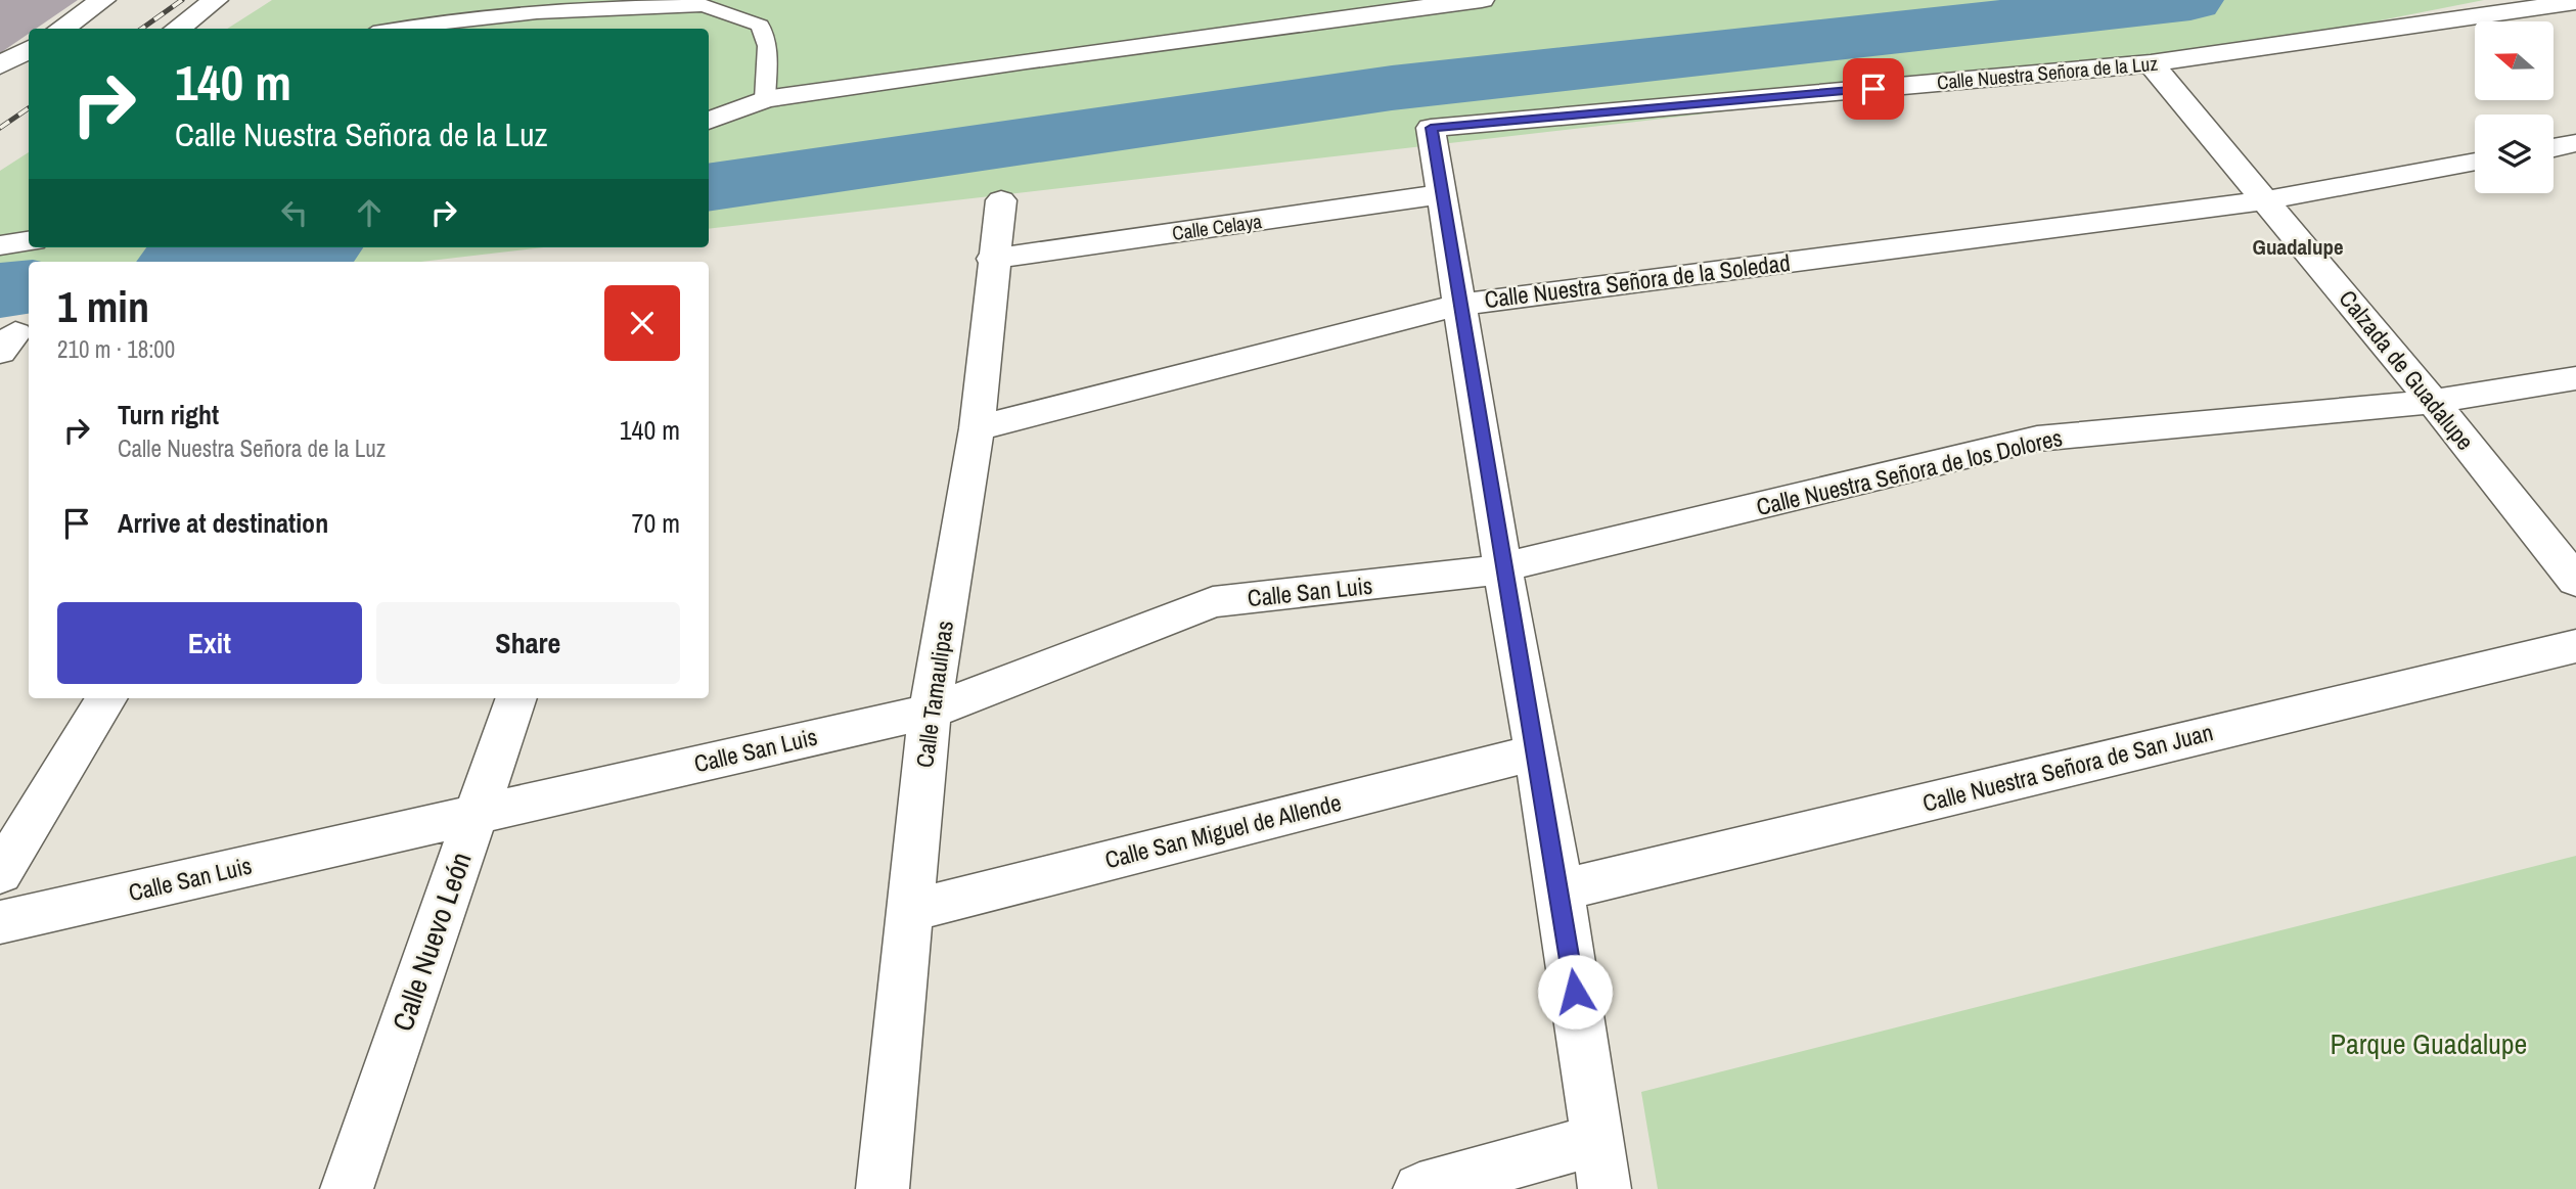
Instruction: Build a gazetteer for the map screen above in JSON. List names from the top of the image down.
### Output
{
  "streets": {
    "street": [
      "Calle Nuestra Señora de la Luz",
      "Calle Celaya",
      "Calle Nuestra Señora de la Soledad",
      "Calzada de Guadalupe",
      "Calle Nuestra Señora de los Dolores",
      "Calle San Luis",
      "Calle Tamaulipas",
      "Calle Nuestra Señora de San Juan",
      "Calle San Miguel de Allende",
      "Calle Nuevo León"
    ]
  },
  "crossings": [
    ["Calle Nuestra Señora de la Luz", "Calle Celaya"],
    ["Calle Nuestra Señora de la Luz", "Calzada de Guadalupe"],
    ["Calle Celaya", "Calle Tamaulipas"],
    ["Calle Nuestra Señora de la Soledad", "Calzada de Guadalupe"],
    ["Calle Nuestra Señora de la Soledad", "Calle Tamaulipas"],
    ["Calzada de Guadalupe", "Calle Nuestra Señora de los Dolores"],
    ["Calle Nuestra Señora de los Dolores", "Calle San Luis"],
    ["Calle San Luis", "Calle Tamaulipas"],
    ["Calle San Luis", "Calle Nuevo León"],
    ["Calle Tamaulipas", "Calle San Miguel de Allende"]
  ],
  "districts": ["Guadalupe"],
  "parks": ["Parque Guadalupe"],
  "north": "left",
  "page": {
    "turn": ["140 m", "Calle Nuestra Señora de la Luz"],
    "heading": ["1 min", "210 m · 18:00"],
    "list": [
      {
        "name": "Turn right",
        "note": "Calle Nuestra Señora de la Luz",
        "value": "140 m"
      },
      {
        "name": "Arrive at destination",
        "value": "70 m"
      }
    ],
    "buttons": ["Exit", "Share"]
  }
}
